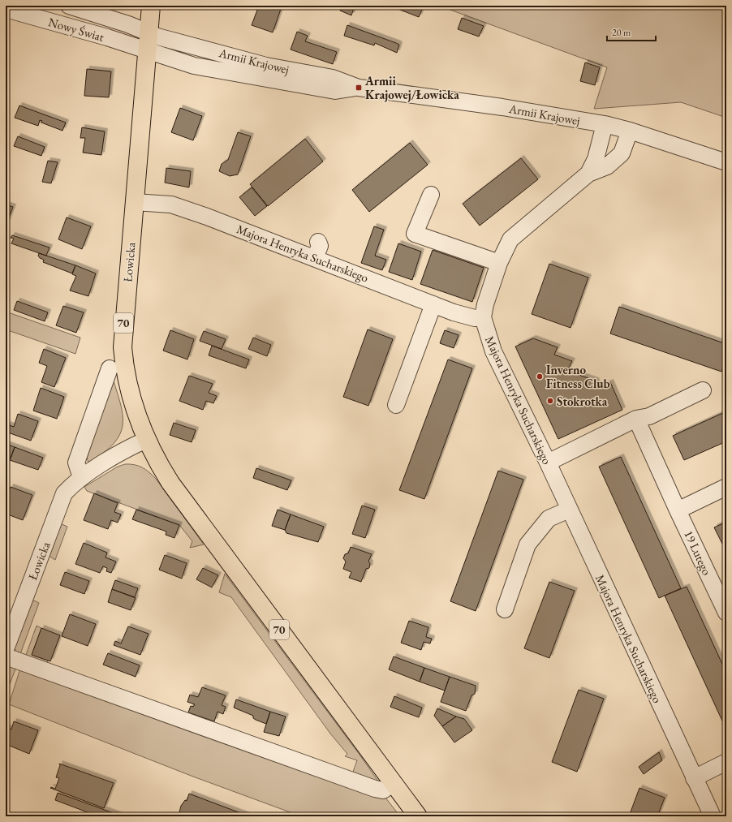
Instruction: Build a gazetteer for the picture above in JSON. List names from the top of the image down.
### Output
{
  "streets": {
    "main road": ["Łowicka", "70"],
    "street": [
      "Nowy Świat",
      "Armii Krajowej",
      "Majora Henryka Sucharskiego",
      "19 Lutego"
    ]
  },
  "crossings": [
    ["Nowy Świat", "Armii Krajowej"],
    ["Nowy Świat", "Łowicka"],
    ["Armii Krajowej", "Łowicka"],
    ["Majora Henryka Sucharskiego", "Łowicka"],
    ["Łowicka", "70"]
  ],
  "places": {
    "transit": ["Armii Krajowej/Łowicka"],
    "other": ["Inverno Fitness Club", "Stokrotka"]
  },
  "scale_bar": "20 m"
}
